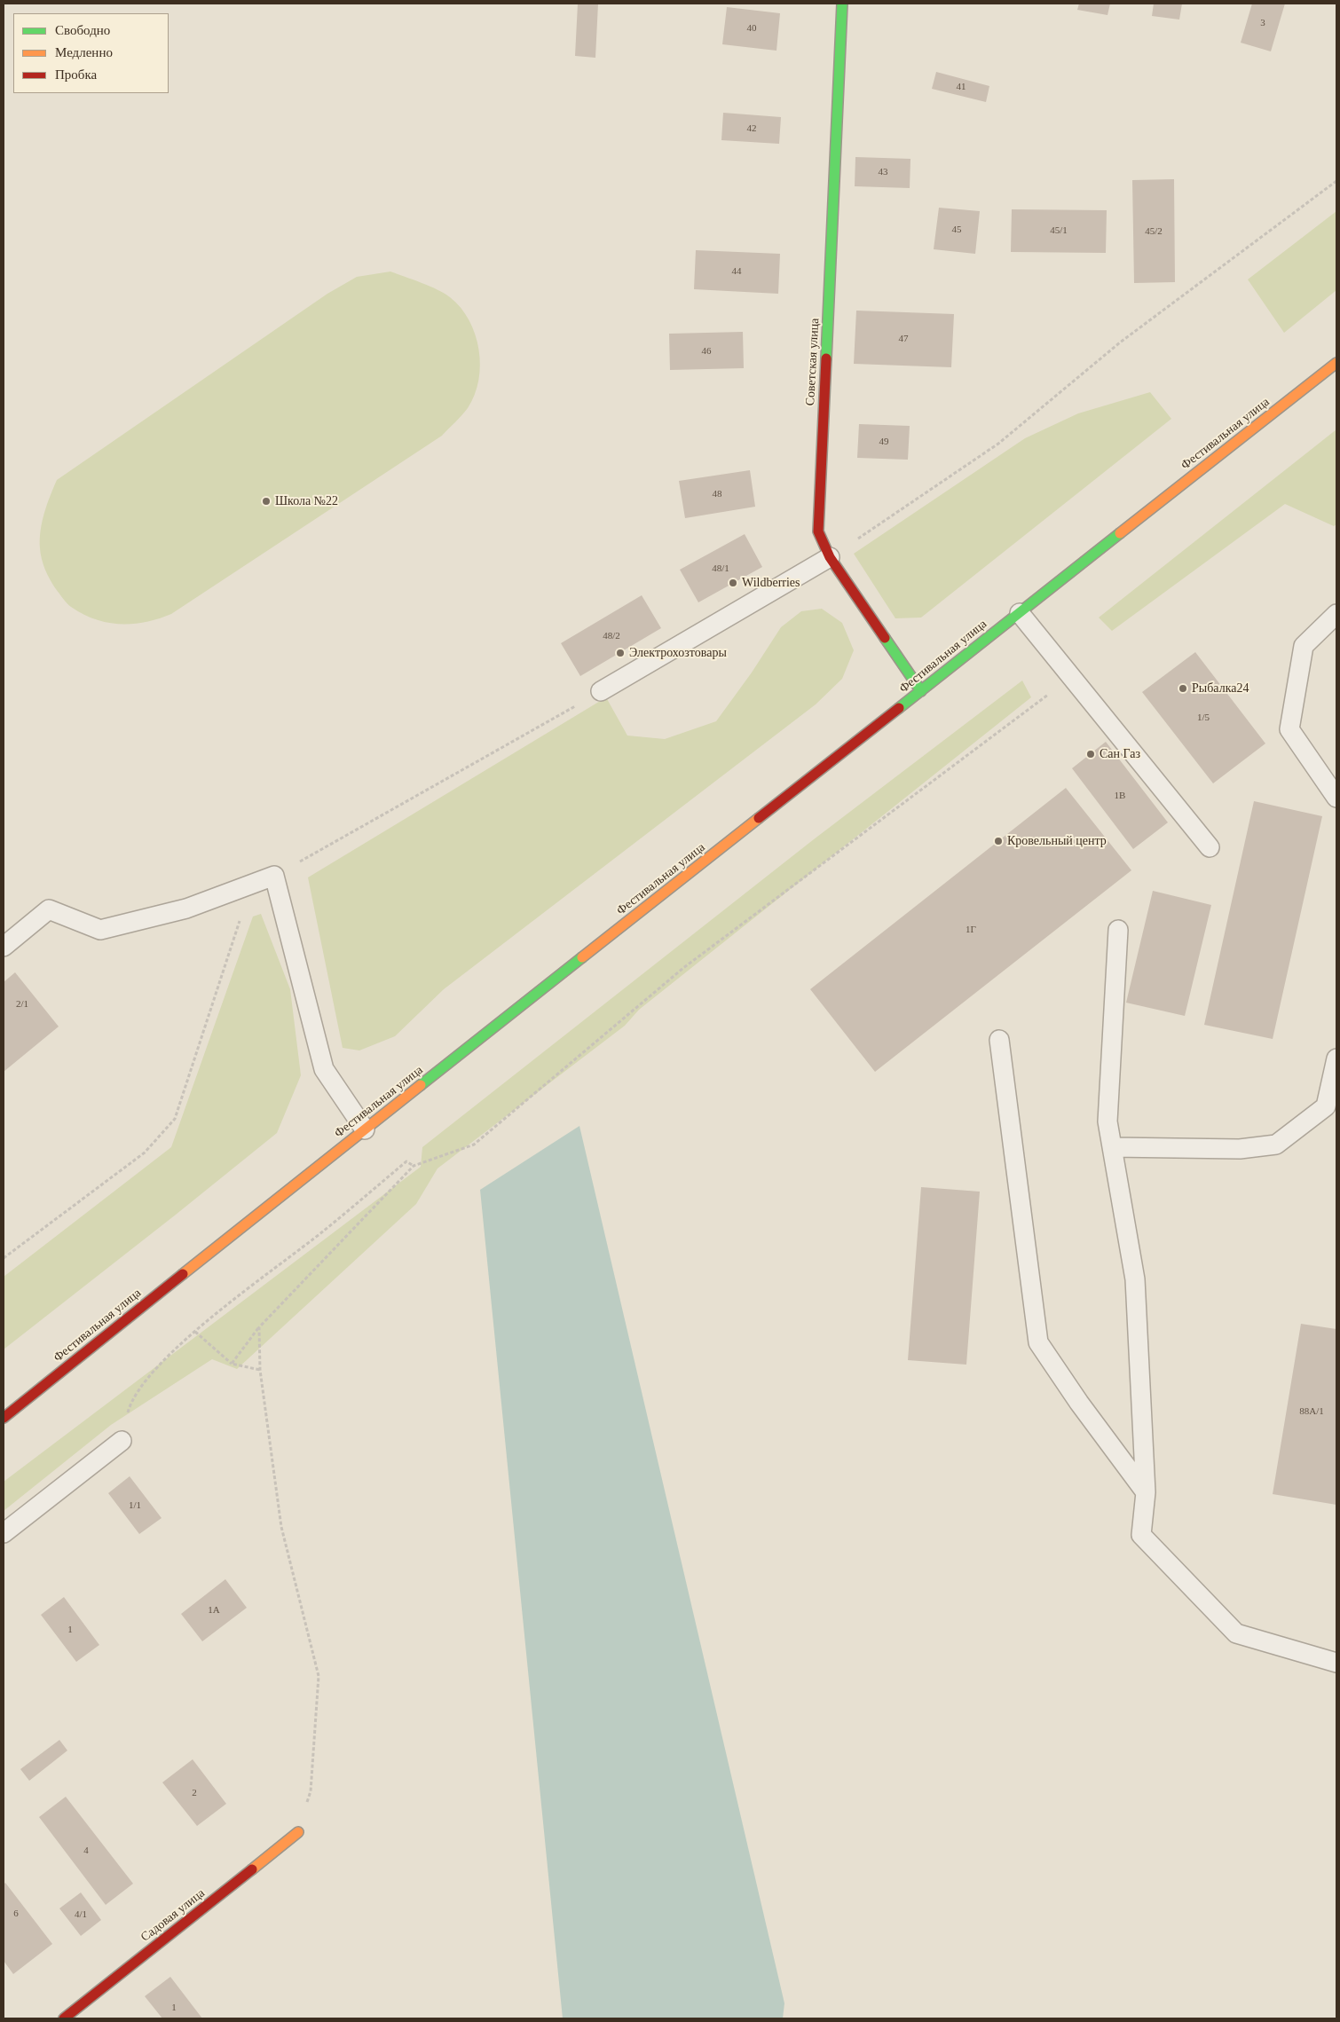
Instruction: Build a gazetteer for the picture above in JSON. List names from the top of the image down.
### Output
{
  "streets": {
    "main road": ["Советская улица", "Фестивальная улица", "Садовая улица"]
  },
  "crossings": [
    ["Советская улица", "Фестивальная улица"]
  ],
  "places": [
    "Школа №22",
    "Wildberries",
    "Электрохозтовары",
    "Рыбалка24",
    "Сан Газ",
    "Кровельный центр"
  ],
  "house_numbers": [
    "3",
    "40",
    "41",
    "42",
    "43",
    "45",
    "45/1",
    "45/2",
    "44",
    "47",
    "46",
    "49",
    "48",
    "48/1",
    "48/2",
    "1/5",
    "1В",
    "1Г",
    "2/1",
    "88А/1",
    "1/1",
    "1А",
    "1",
    "2",
    "4",
    "6",
    "4/1",
    "1"
  ],
  "legend": ["Свободно", "Медленно", "Пробка"]
}
